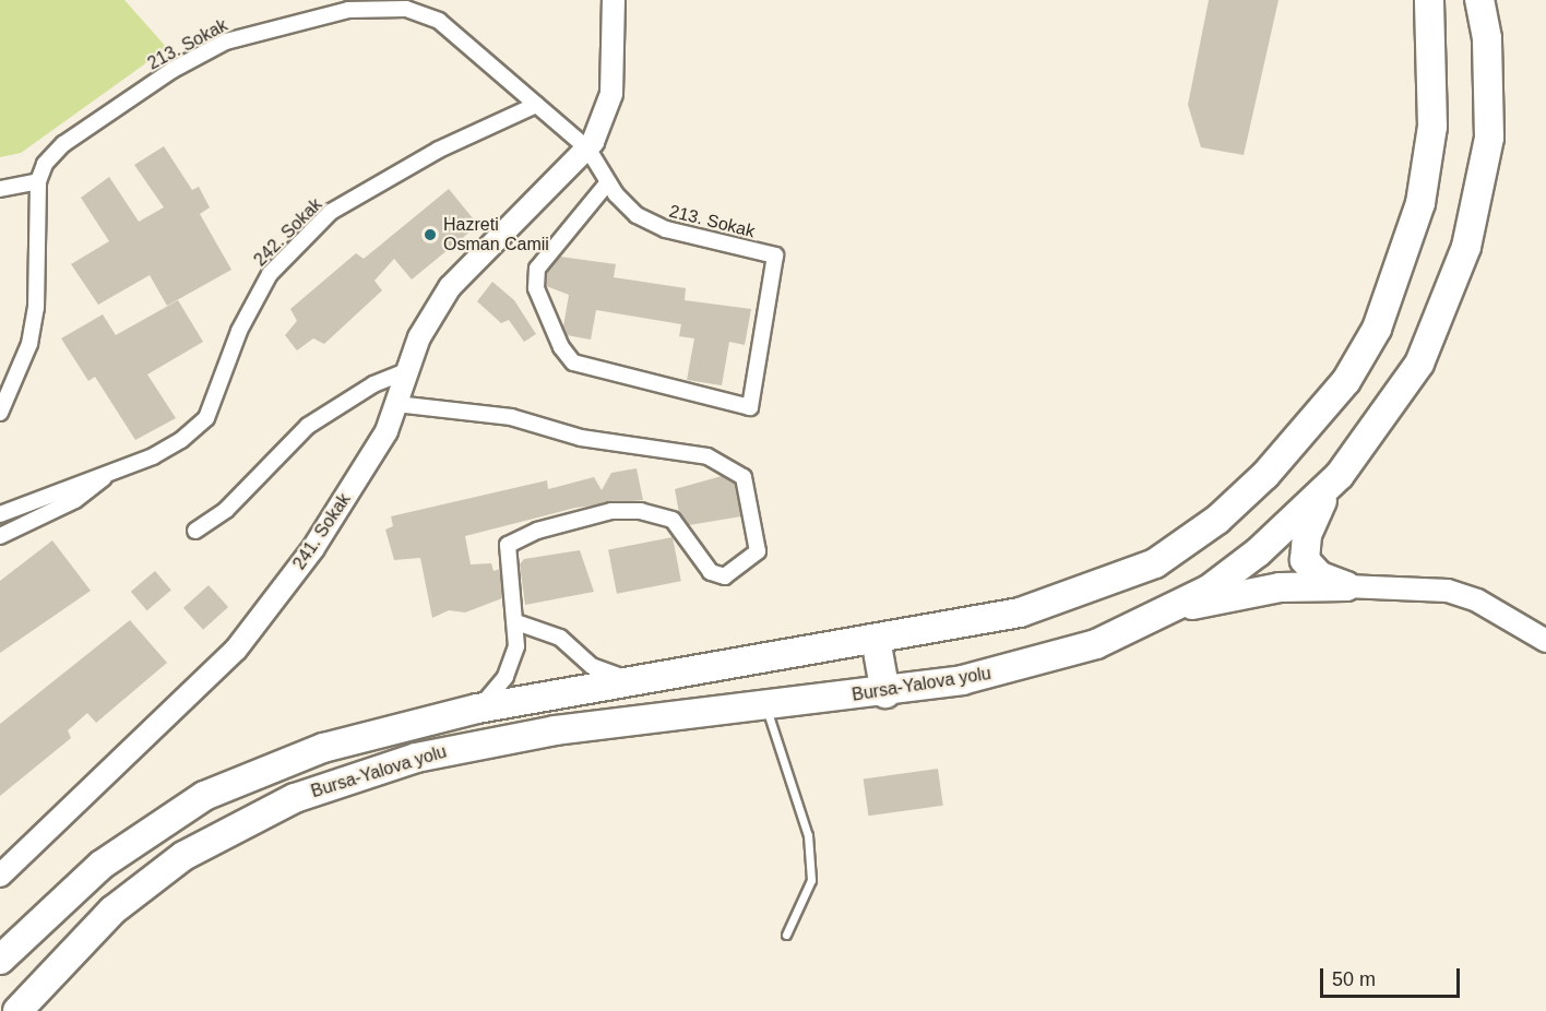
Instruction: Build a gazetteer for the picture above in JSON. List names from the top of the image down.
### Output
{
  "streets": {
    "highway": ["Bursa-Yalova yolu"],
    "street": ["213. Sokak", "242. Sokak", "241. Sokak"]
  },
  "crossings": [
    ["213. Sokak", "242. Sokak"],
    ["213. Sokak", "241. Sokak"]
  ],
  "places": ["Hazreti Osman Camii"],
  "scale_bar": "50 m"
}
